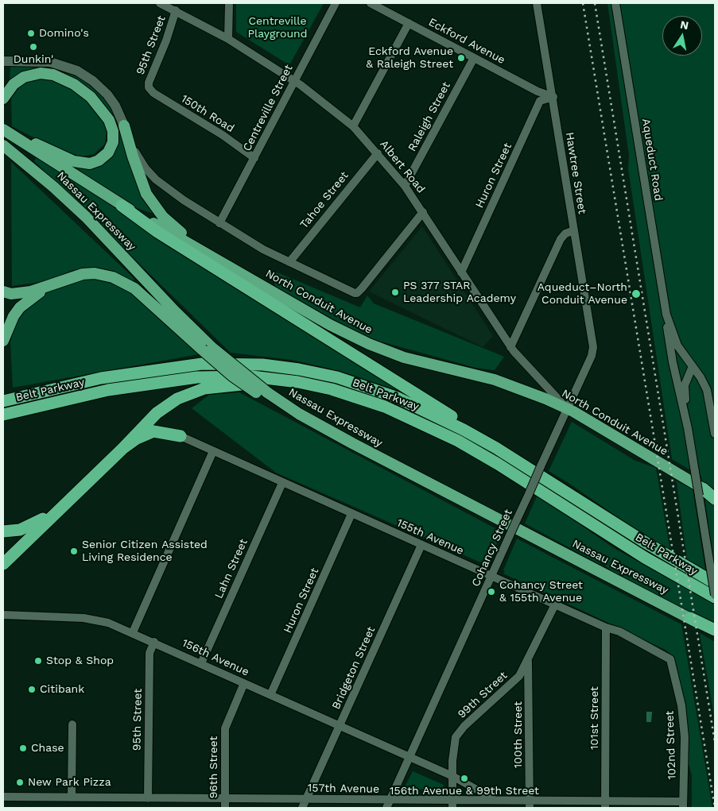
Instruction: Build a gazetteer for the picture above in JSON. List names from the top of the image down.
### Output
{
  "streets": {
    "highway": ["Nassau Expressway", "North Conduit Avenue", "Belt Parkway"],
    "street": [
      "Eckford Avenue",
      "95th Street",
      "Centreville Street",
      "150th Road",
      "Raleigh Street",
      "Aqueduct Road",
      "Albert Road",
      "Hawtree Street",
      "Huron Street",
      "Tahoe Street",
      "155th Avenue",
      "Cohancy Street",
      "Lahn Street",
      "156th Avenue",
      "Bridgeton Street",
      "99th Street",
      "101st Street",
      "100th Street",
      "102nd Street",
      "96th Street",
      "157th Avenue"
    ]
  },
  "crossings": [
    ["Eckford Avenue", "Raleigh Street"],
    ["Eckford Avenue", "Hawtree Street"],
    ["Eckford Avenue", "Huron Street"],
    ["95th Street", "150th Road"],
    ["95th Street", "Albert Road"],
    ["95th Street", "156th Avenue"],
    ["95th Street", "157th Avenue"],
    ["Centreville Street", "150th Road"],
    ["Centreville Street", "Albert Road"],
    ["Centreville Street", "North Conduit Avenue"],
    ["Raleigh Street", "Albert Road"],
    ["Aqueduct Road", "North Conduit Avenue"],
    ["Aqueduct Road", "Belt Parkway"],
    ["Albert Road", "Huron Street"],
    ["Albert Road", "Tahoe Street"],
    ["Albert Road", "North Conduit Avenue"],
    ["Albert Road", "Cohancy Street"],
    ["Hawtree Street", "Huron Street"],
    ["Hawtree Street", "Cohancy Street"],
    ["Huron Street", "155th Avenue"],
    ["Huron Street", "156th Avenue"],
    ["Tahoe Street", "North Conduit Avenue"],
    ["North Conduit Avenue", "Cohancy Street"],
    ["155th Avenue", "Cohancy Street"],
    ["155th Avenue", "Lahn Street"],
    ["155th Avenue", "Bridgeton Street"],
    ["155th Avenue", "99th Street"],
    ["155th Avenue", "101st Street"],
    ["155th Avenue", "102nd Street"],
    ["Cohancy Street", "156th Avenue"],
    ["Cohancy Street", "157th Avenue"],
    ["Lahn Street", "156th Avenue"],
    ["156th Avenue", "Bridgeton Street"],
    ["156th Avenue", "96th Street"],
    ["Bridgeton Street", "157th Avenue"],
    ["99th Street", "100th Street"],
    ["99th Street", "157th Avenue"],
    ["101st Street", "157th Avenue"],
    ["100th Street", "157th Avenue"],
    ["102nd Street", "157th Avenue"],
    ["96th Street", "157th Avenue"]
  ],
  "parks": ["Centreville Playground"],
  "places": [
    "Domino's",
    "Dunkin'",
    "Eckford Avenue & Raleigh Street",
    "PS 377 STAR Leadership Academy",
    "Aqueduct–North Conduit Avenue",
    "Senior Citizen Assisted Living Residence",
    "Cohancy Street & 155th Avenue",
    "Stop & Shop",
    "Citibank",
    "Chase",
    "156th Avenue & 99th Street",
    "New Park Pizza"
  ],
  "north": "top"
}
